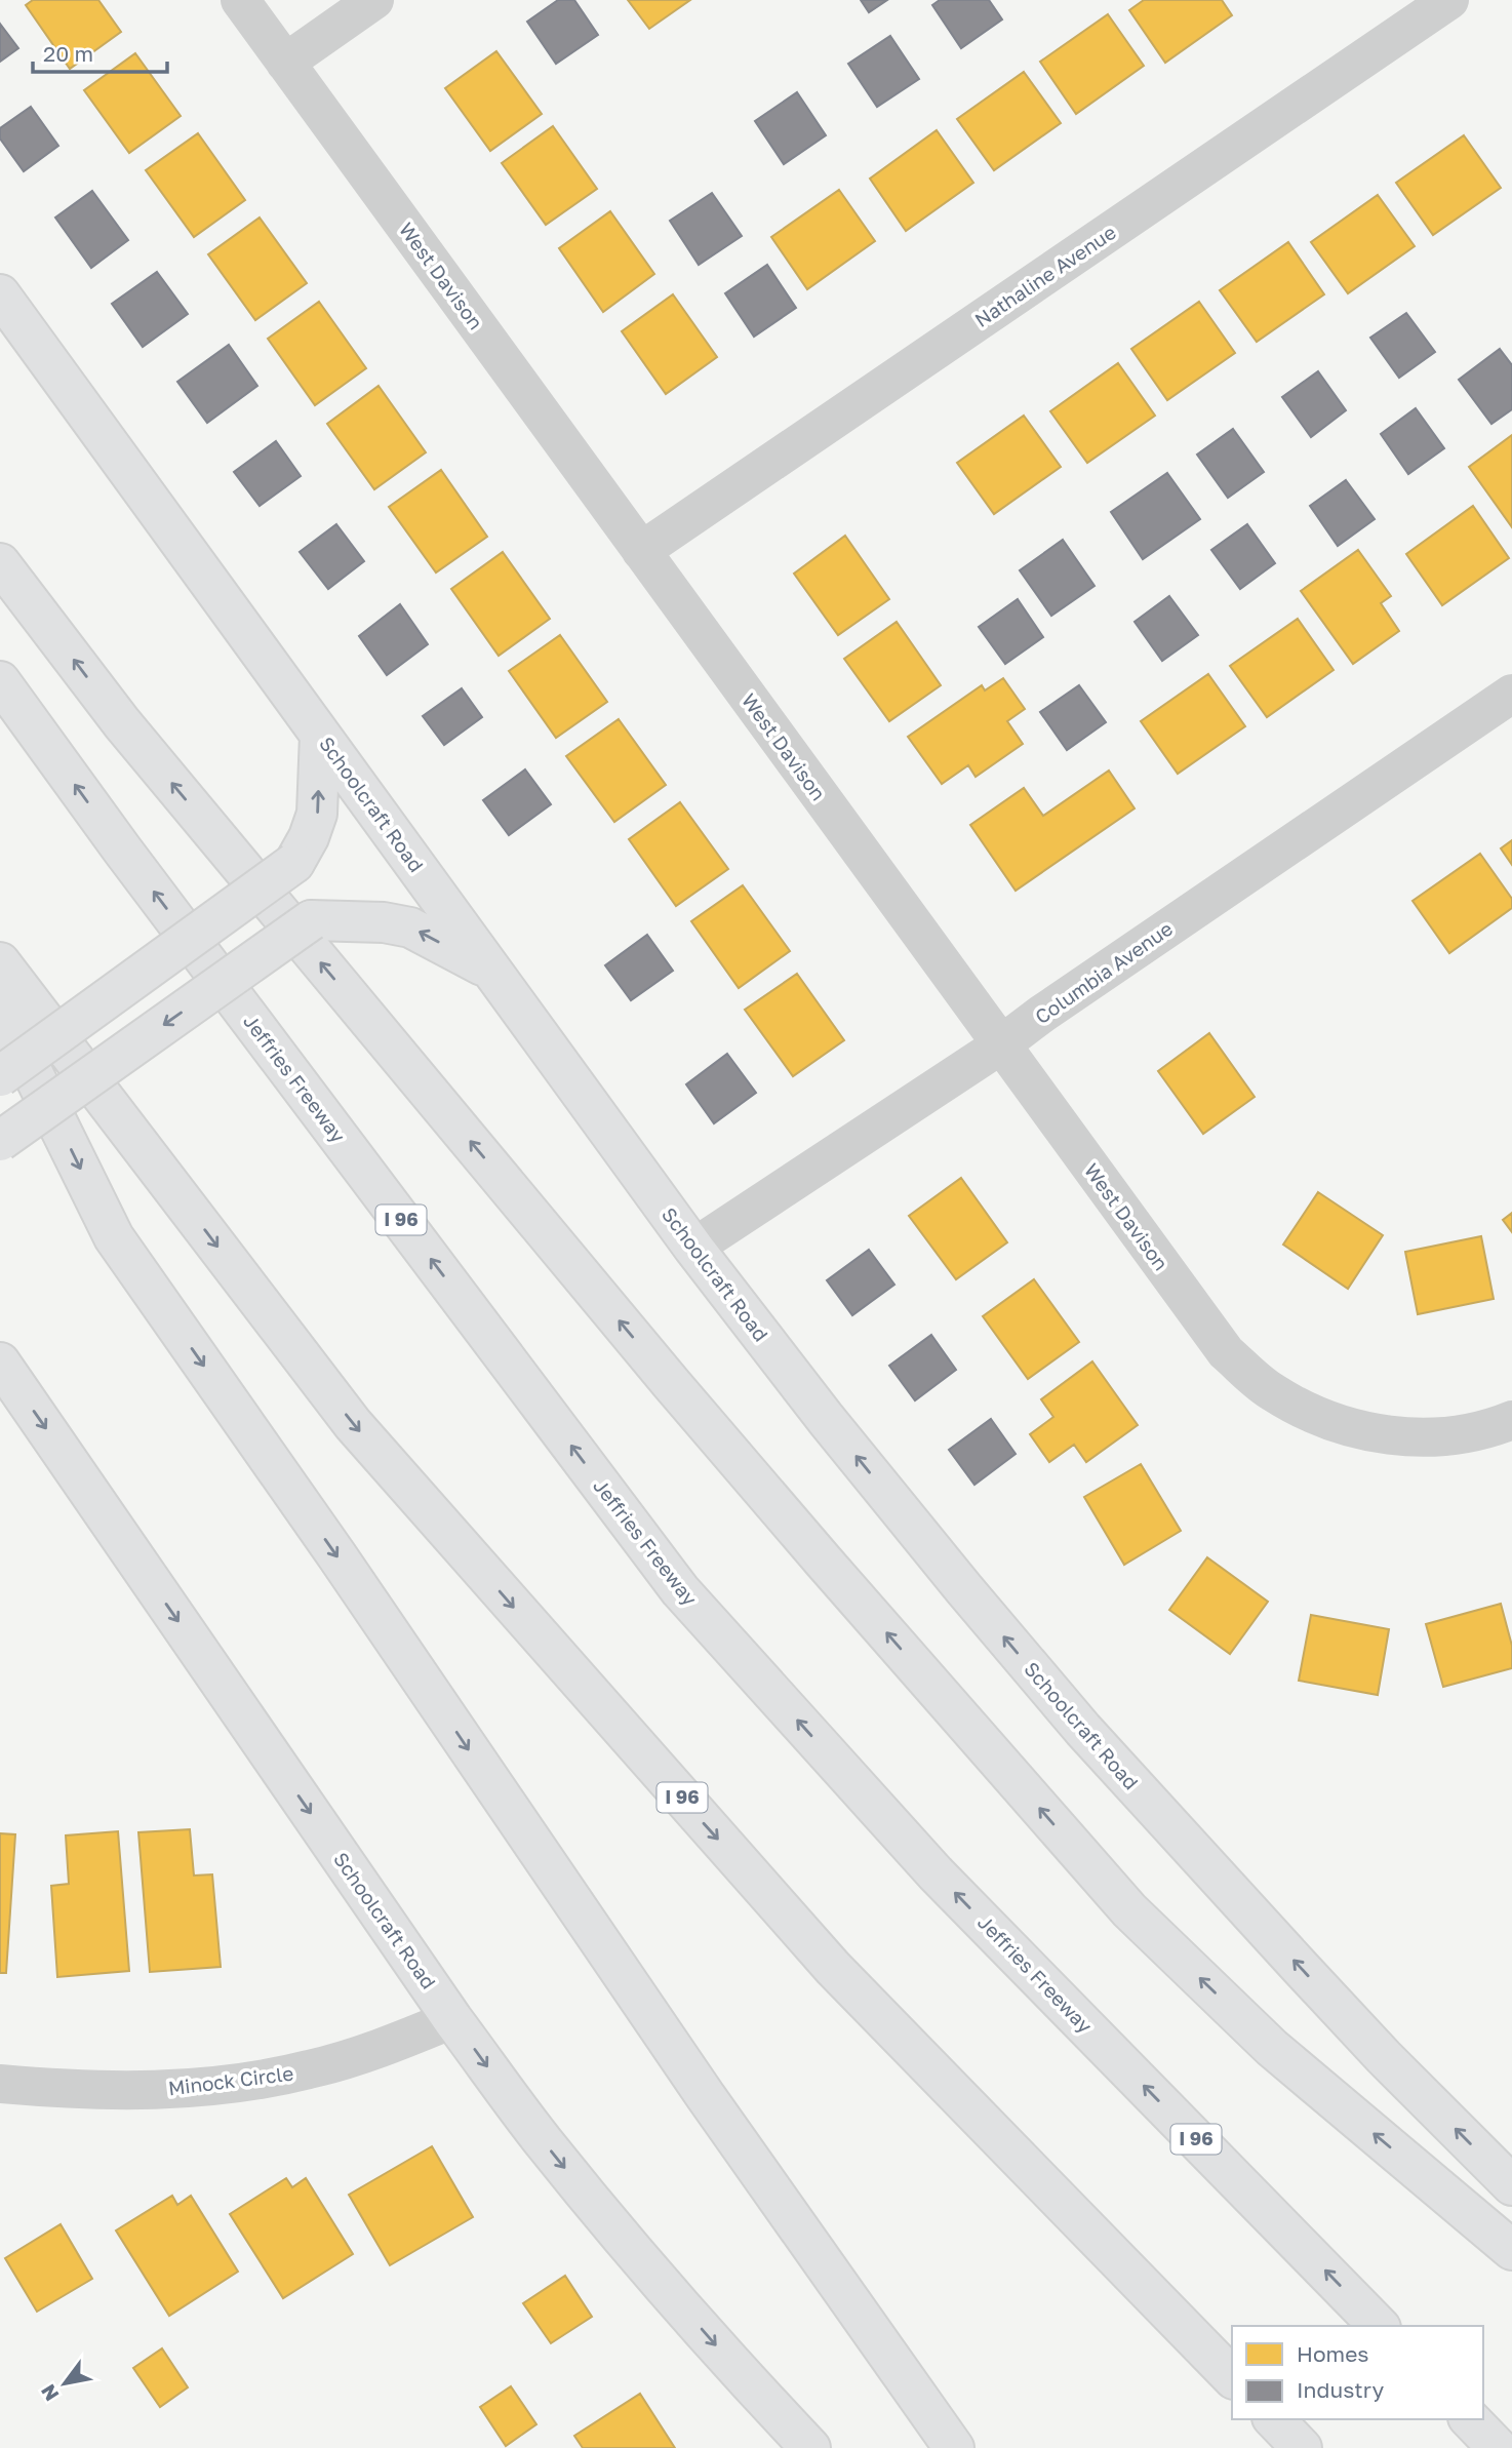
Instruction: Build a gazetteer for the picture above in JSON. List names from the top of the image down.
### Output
{
  "streets": {
    "main road": ["Schoolcraft Road", "Jeffries Freeway", "I 96"],
    "street": [
      "West Davison",
      "Nathaline Avenue",
      "Columbia Avenue",
      "Minock Circle"
    ]
  },
  "crossings": [
    ["West Davison", "Nathaline Avenue"],
    ["West Davison", "Columbia Avenue"],
    ["Schoolcraft Road", "Columbia Avenue"],
    ["Schoolcraft Road", "Minock Circle"]
  ],
  "legend": ["Homes", "Industry"],
  "scale_bar": "20 m",
  "north": "bottom left"
}
